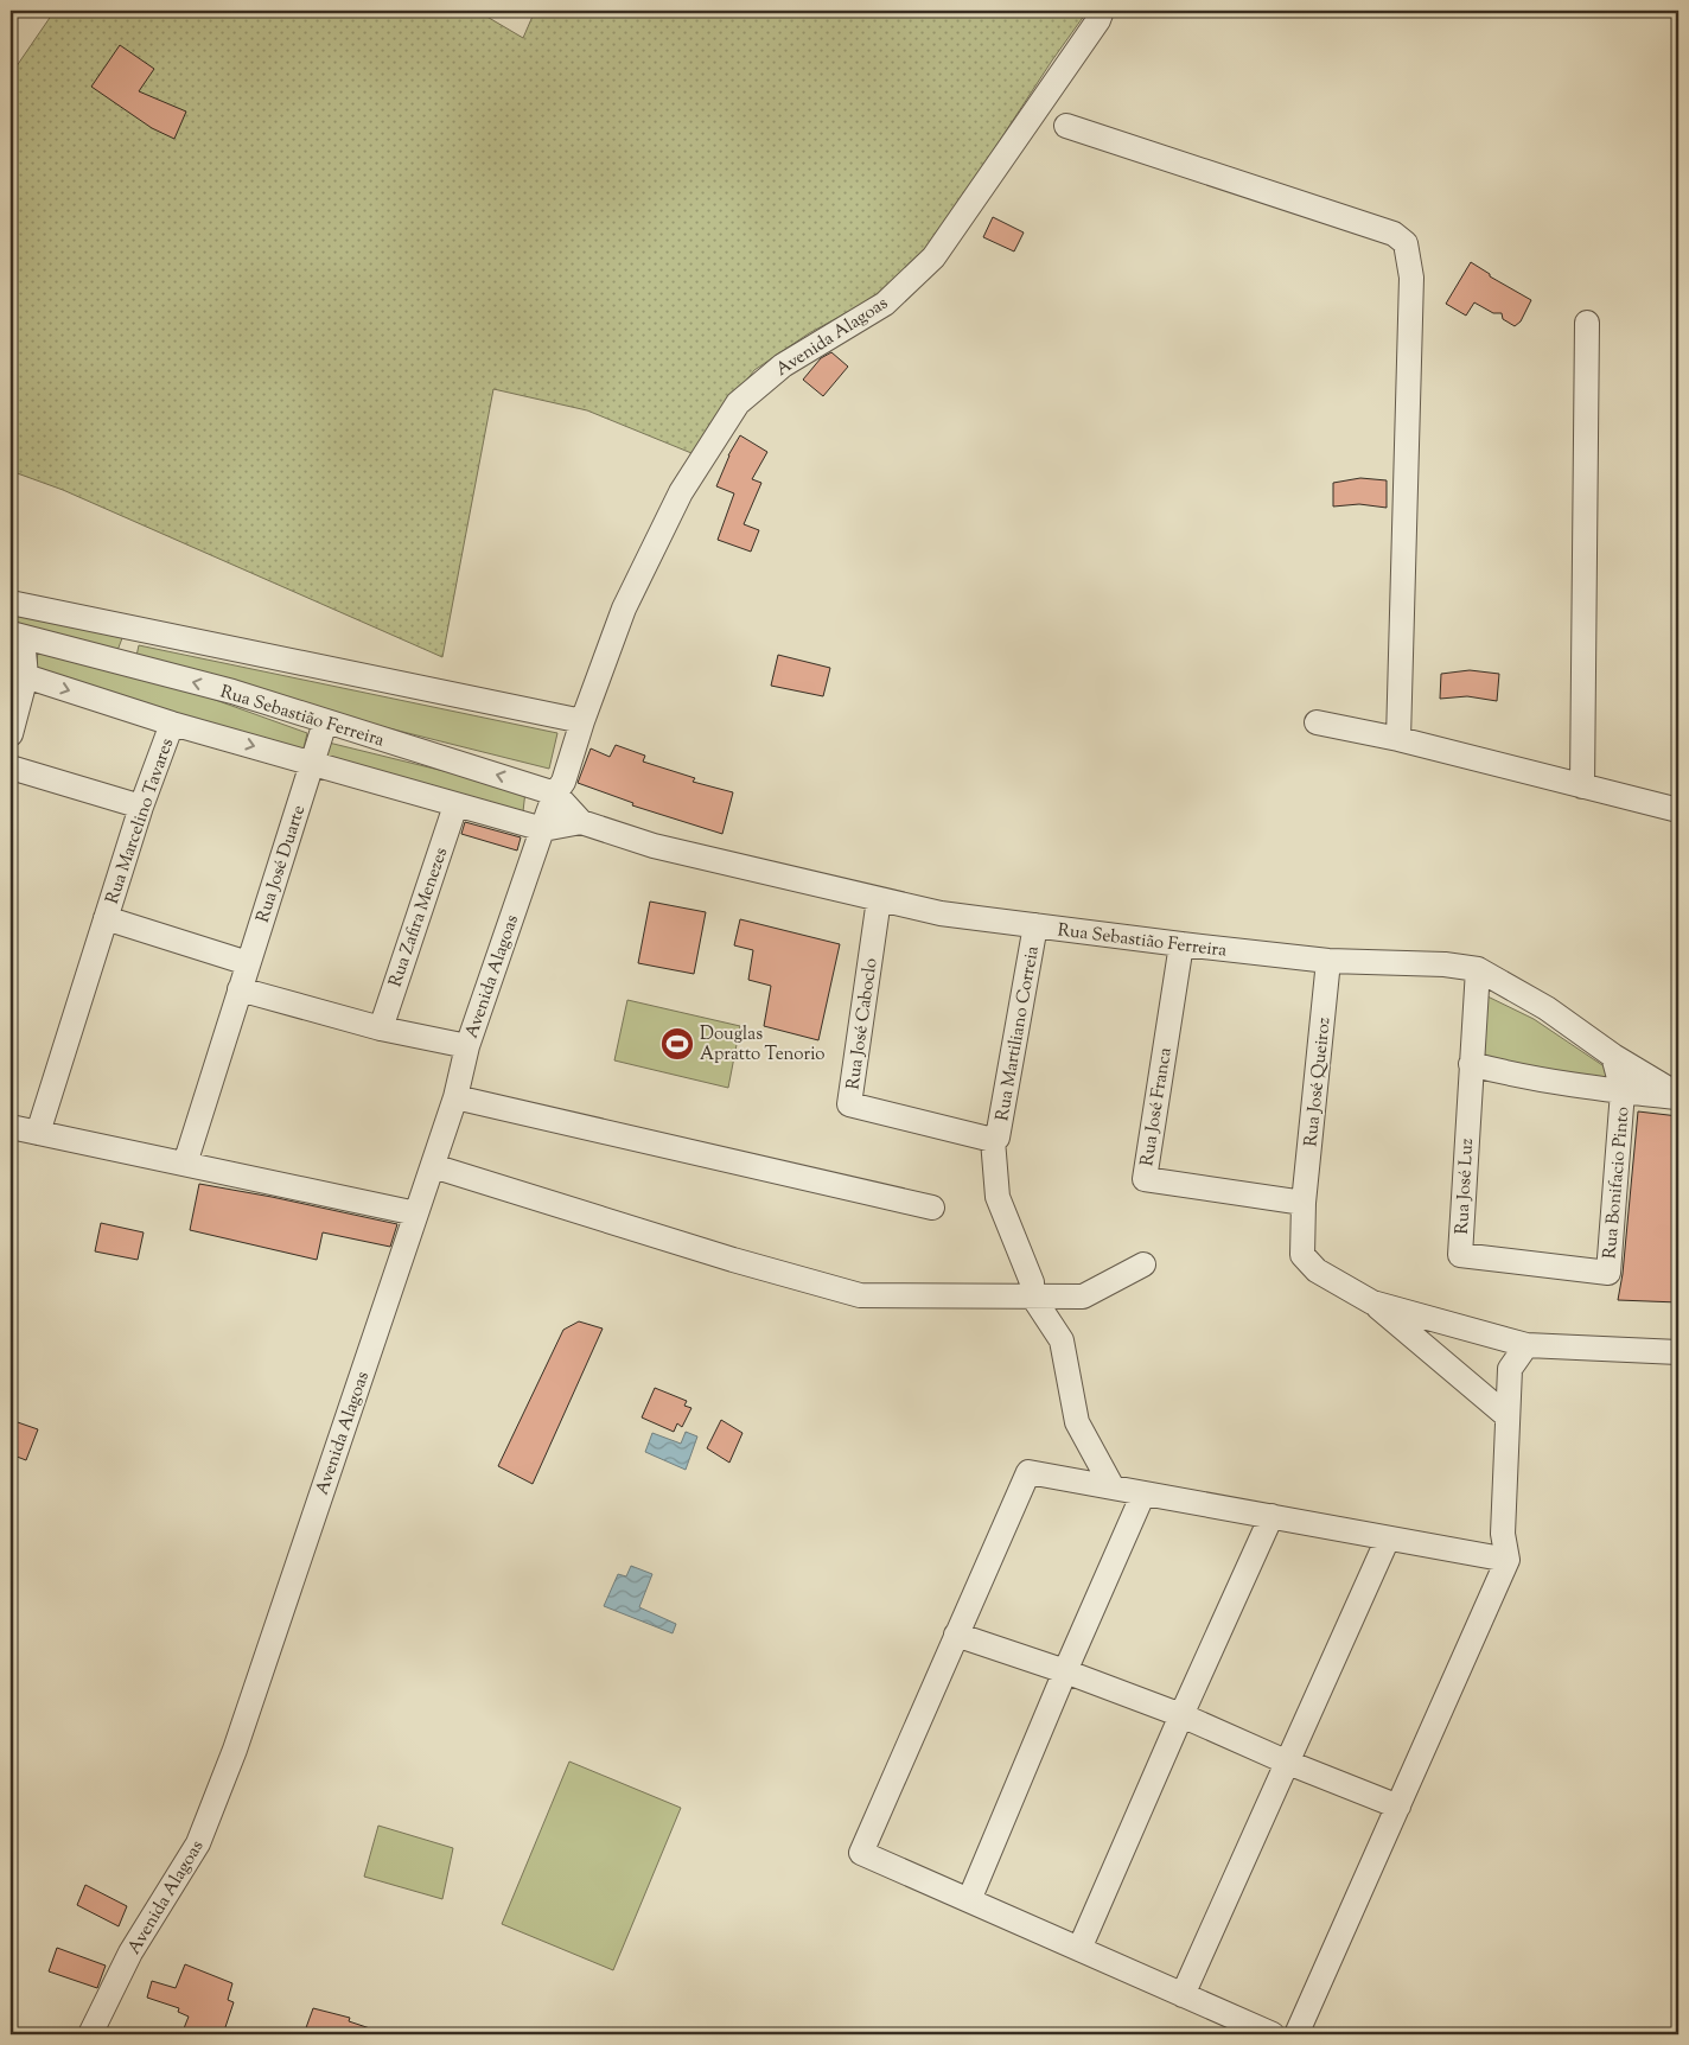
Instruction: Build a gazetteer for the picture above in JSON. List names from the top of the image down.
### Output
{
  "streets": {
    "street": [
      "Avenida Alagoas",
      "Rua Sebastião Ferreira",
      "Rua Marcelino Tavares",
      "Rua José Duarte",
      "Rua Zafira Menezes",
      "Rua José Caboclo",
      "Rua Martiliano Correia",
      "Rua José Queiroz",
      "Rua José Franca",
      "Rua Bonifacio Pinto",
      "Rua José Luz"
    ]
  },
  "crossings": [
    ["Avenida Alagoas", "Rua Sebastião Ferreira"],
    ["Rua Sebastião Ferreira", "Rua Marcelino Tavares"],
    ["Rua Sebastião Ferreira", "Rua José Duarte"],
    ["Rua Sebastião Ferreira", "Rua Zafira Menezes"],
    ["Rua Sebastião Ferreira", "Rua José Caboclo"],
    ["Rua Sebastião Ferreira", "Rua Martiliano Correia"],
    ["Rua Sebastião Ferreira", "Rua José Queiroz"],
    ["Rua Sebastião Ferreira", "Rua José Franca"],
    ["Rua Sebastião Ferreira", "Rua Bonifacio Pinto"],
    ["Rua Sebastião Ferreira", "Rua José Luz"],
    ["Rua José Caboclo", "Rua Martiliano Correia"],
    ["Rua José Queiroz", "Rua José Franca"],
    ["Rua Bonifacio Pinto", "Rua José Luz"]
  ],
  "places": {
    "sports": ["Douglas Apratto Tenorio"]
  }
}
